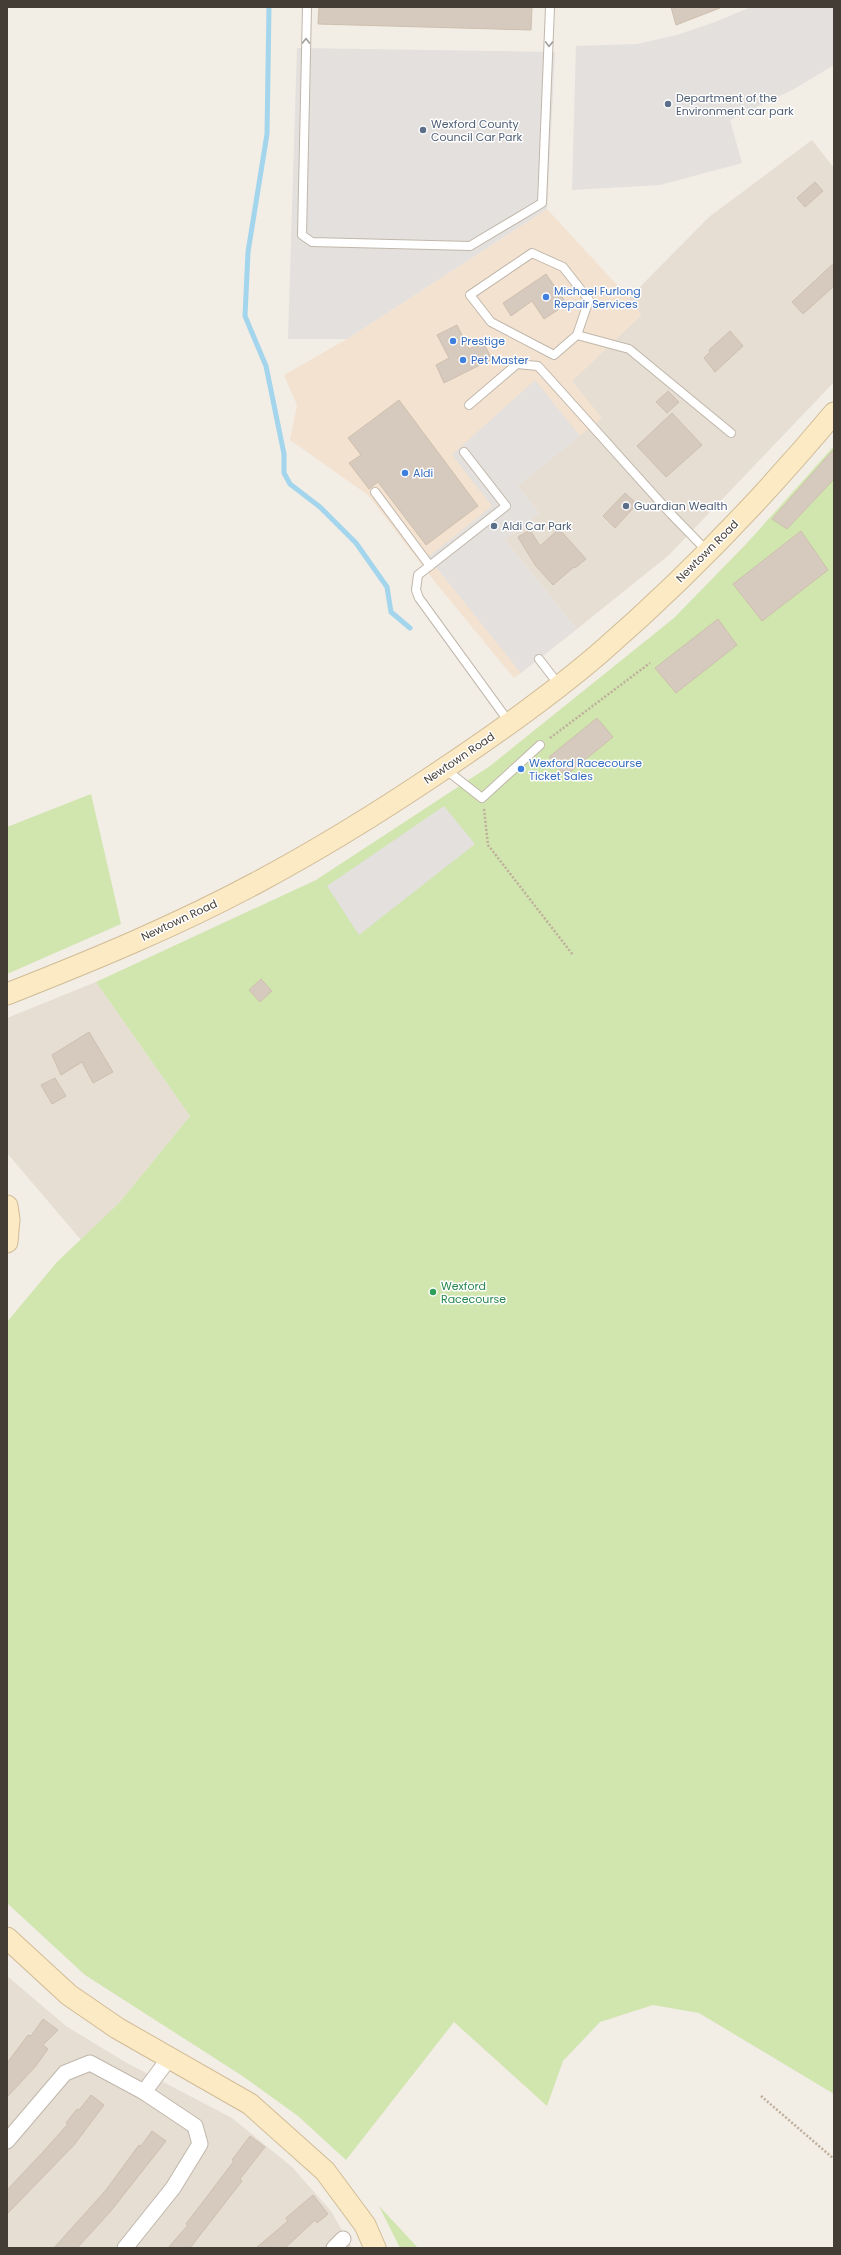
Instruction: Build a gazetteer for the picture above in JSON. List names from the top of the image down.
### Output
{
  "streets": {
    "main road": ["Newtown Road"]
  },
  "places": [
    "Department of the Environment car park",
    "Wexford County Council Car Park",
    "Michael Furlong Repair Services",
    "Prestige",
    "Pet Master",
    "Aldi",
    "Guardian Wealth",
    "Aldi Car Park",
    "Wexford Racecourse Ticket Sales",
    "Wexford Racecourse"
  ]
}
